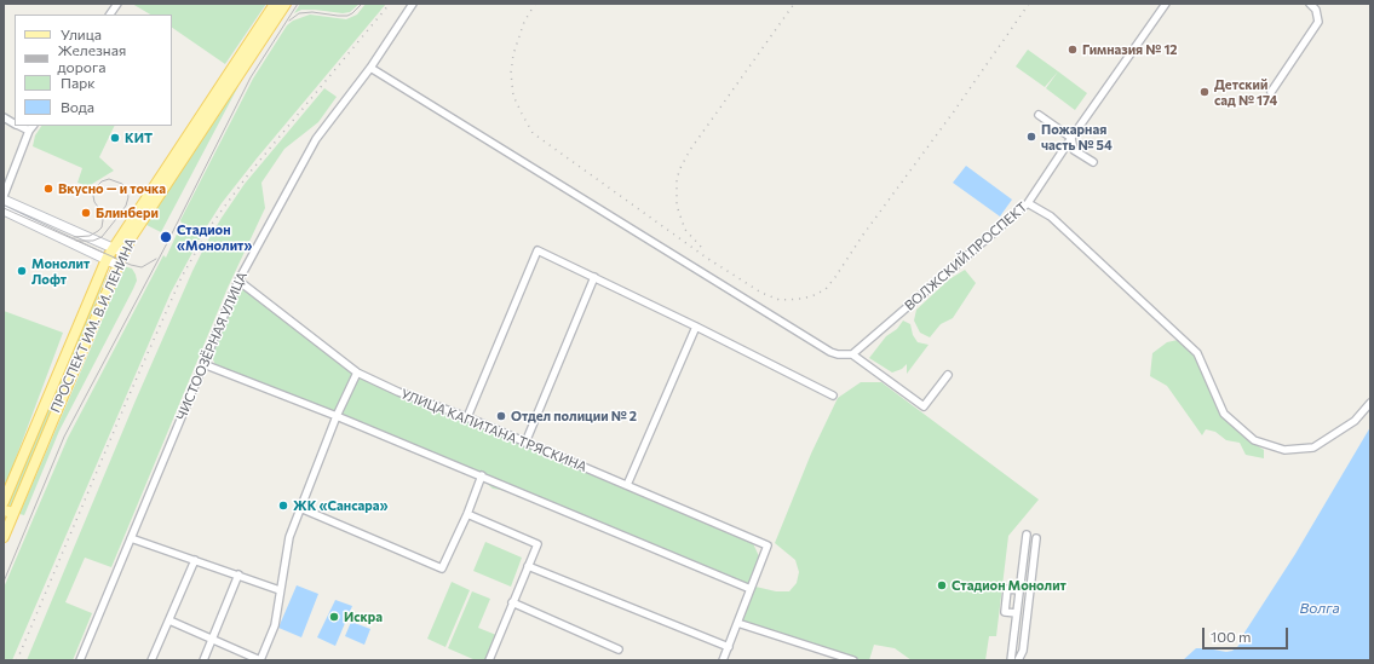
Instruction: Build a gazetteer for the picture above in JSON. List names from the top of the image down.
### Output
{
  "streets": {
    "main road": ["ПРОСПЕКТ ИМ. В.И. ЛЕНИНА"],
    "street": ["ВОЛЖСКИЙ ПРОСПЕКТ", "ЧИСТООЗЁРНАЯ УЛИЦА", "УЛИЦА КАПИТАНА ТРЯСКИНА"]
  },
  "crossings": [
    ["ЧИСТООЗЁРНАЯ УЛИЦА", "УЛИЦА КАПИТАНА ТРЯСКИНА"]
  ],
  "water": ["Волга"],
  "places": [
    "Гимназия № 12",
    "Детский сад № 174",
    "Пожарная часть № 54",
    "КИТ",
    "Вкусно — и точка",
    "Блинбери",
    "Стадион «Монолит»",
    "Монолит Лофт",
    "Отдел полиции № 2",
    "ЖК «Сансара»",
    "Стадион Монолит",
    "Искра"
  ],
  "legend": [
    "Улица",
    "Железная дорога",
    "Парк",
    "Вода"
  ],
  "scale_bar": "100 m"
}
